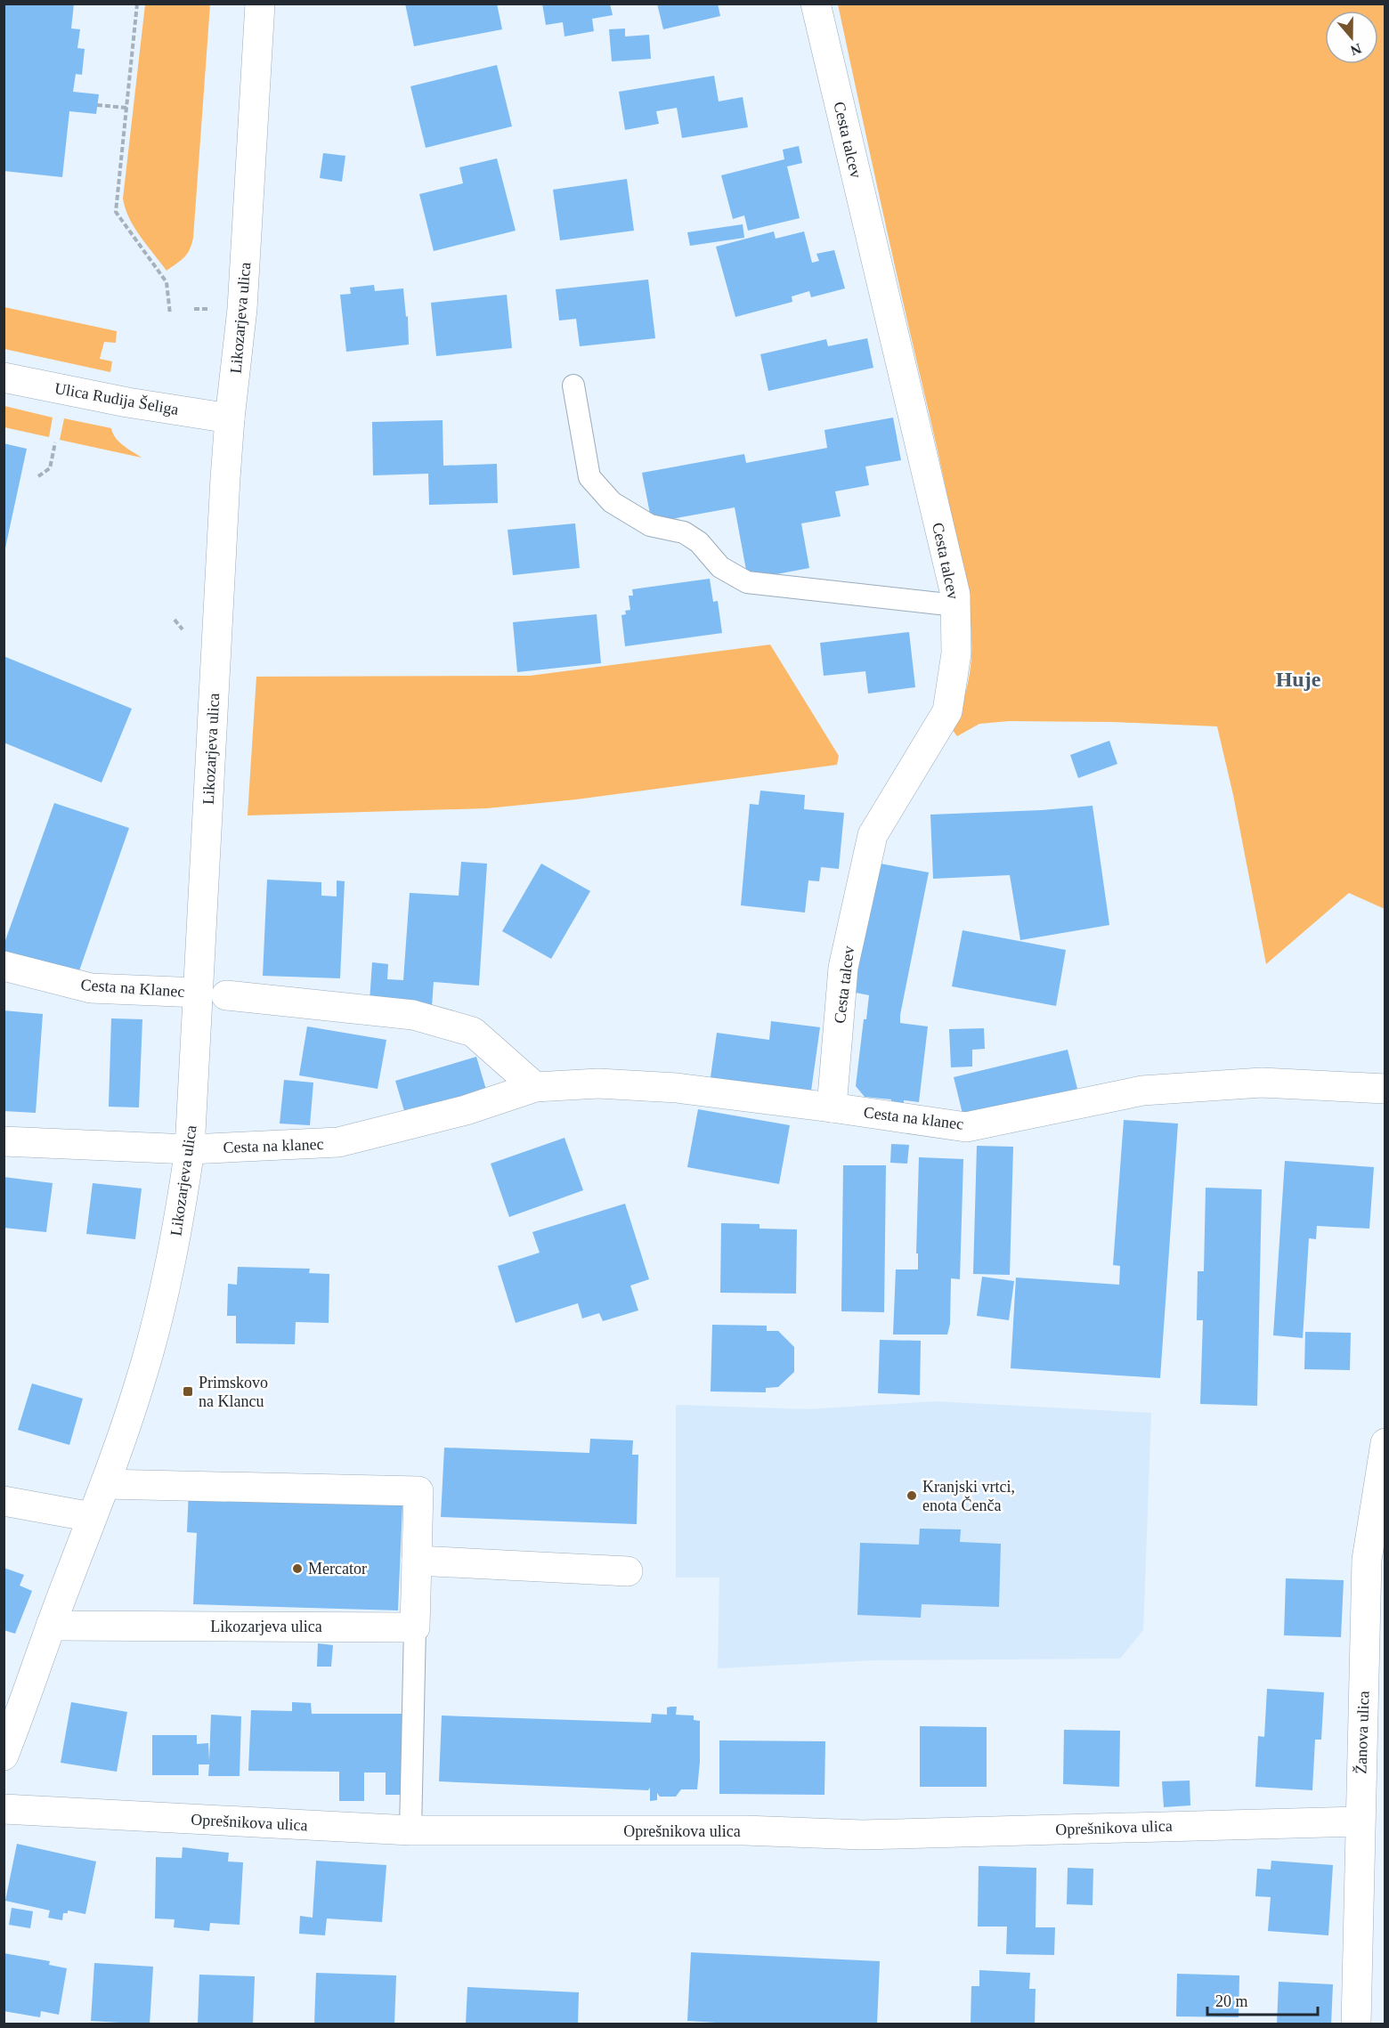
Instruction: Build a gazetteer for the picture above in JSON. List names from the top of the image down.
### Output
{
  "streets": {
    "street": [
      "Cesta talcev",
      "Likozarjeva ulica",
      "Ulica Rudija Šeliga",
      "Cesta na Klanec",
      "Cesta na klanec",
      "Žanova ulica",
      "Oprešnikova ulica"
    ]
  },
  "crossings": [
    ["Cesta talcev", "Cesta na klanec"],
    ["Likozarjeva ulica", "Ulica Rudija Šeliga"],
    ["Likozarjeva ulica", "Cesta na Klanec"],
    ["Likozarjeva ulica", "Cesta na klanec"],
    ["Žanova ulica", "Oprešnikova ulica"]
  ],
  "districts": ["Huje"],
  "places": {
    "transit": ["Primskovo na Klancu"],
    "other": ["Kranjski vrtci, enota Čenča", "Mercator"]
  },
  "scale_bar": "20 m",
  "north": "bottom"
}
